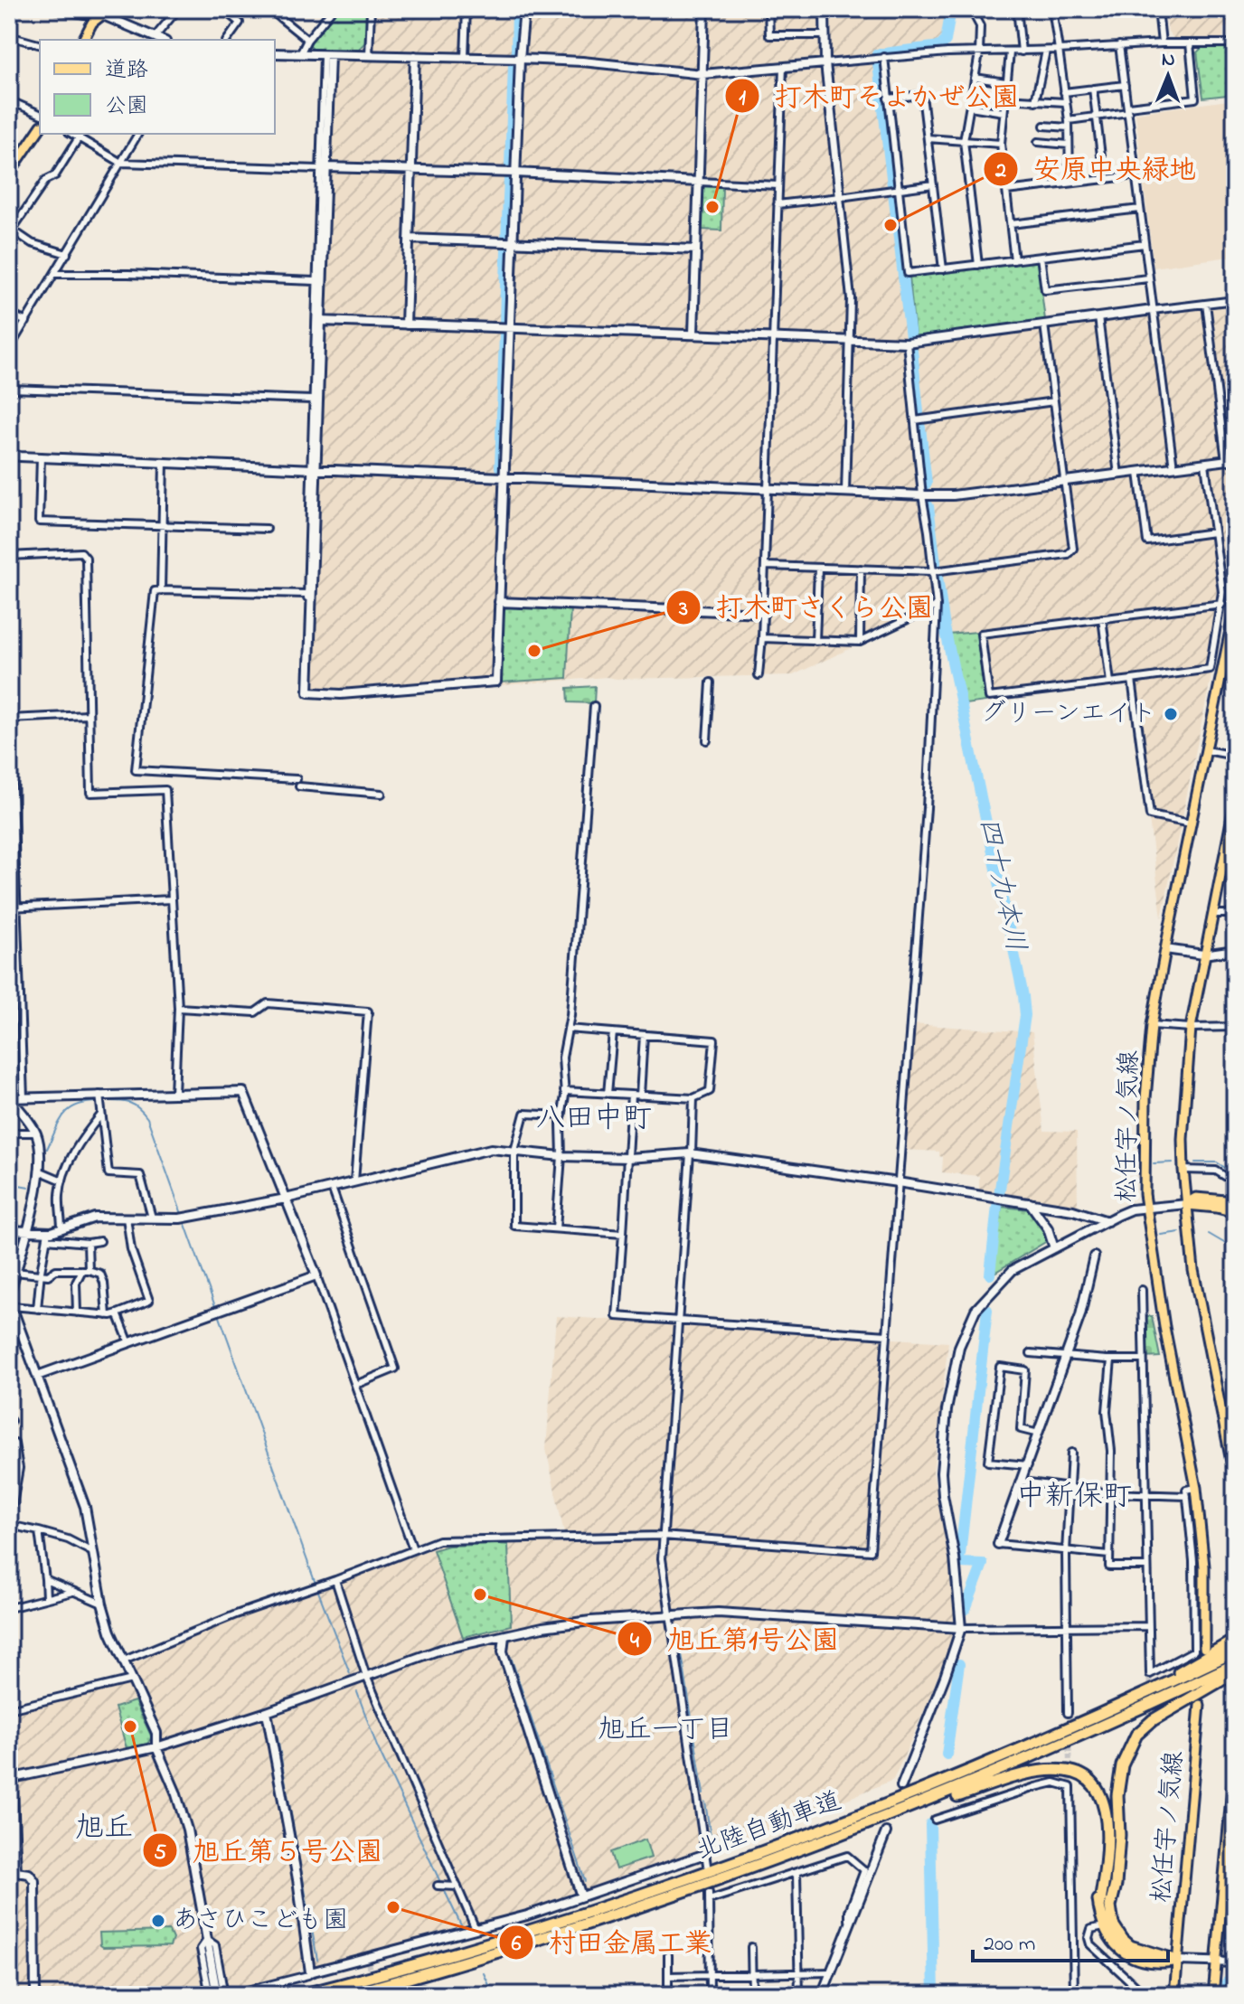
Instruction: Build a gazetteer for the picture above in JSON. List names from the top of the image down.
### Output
{
  "streets": {
    "highway": ["北陸自動車道"],
    "main road": ["松任宇ノ気線"]
  },
  "districts": [
    "八田中町",
    "中新保町",
    "旭丘一丁目",
    "旭丘"
  ],
  "water": ["四十九本川"],
  "places": [
    "打木町そよかぜ公園",
    "安原中央緑地",
    "打木町さくら公園",
    "グリーンエイト",
    "旭丘第1号公園",
    "旭丘第５号公園",
    "村田金属工業",
    "あさひこども園"
  ],
  "legend": ["道路", "公園"],
  "scale_bar": "200 m",
  "north": "top"
}
